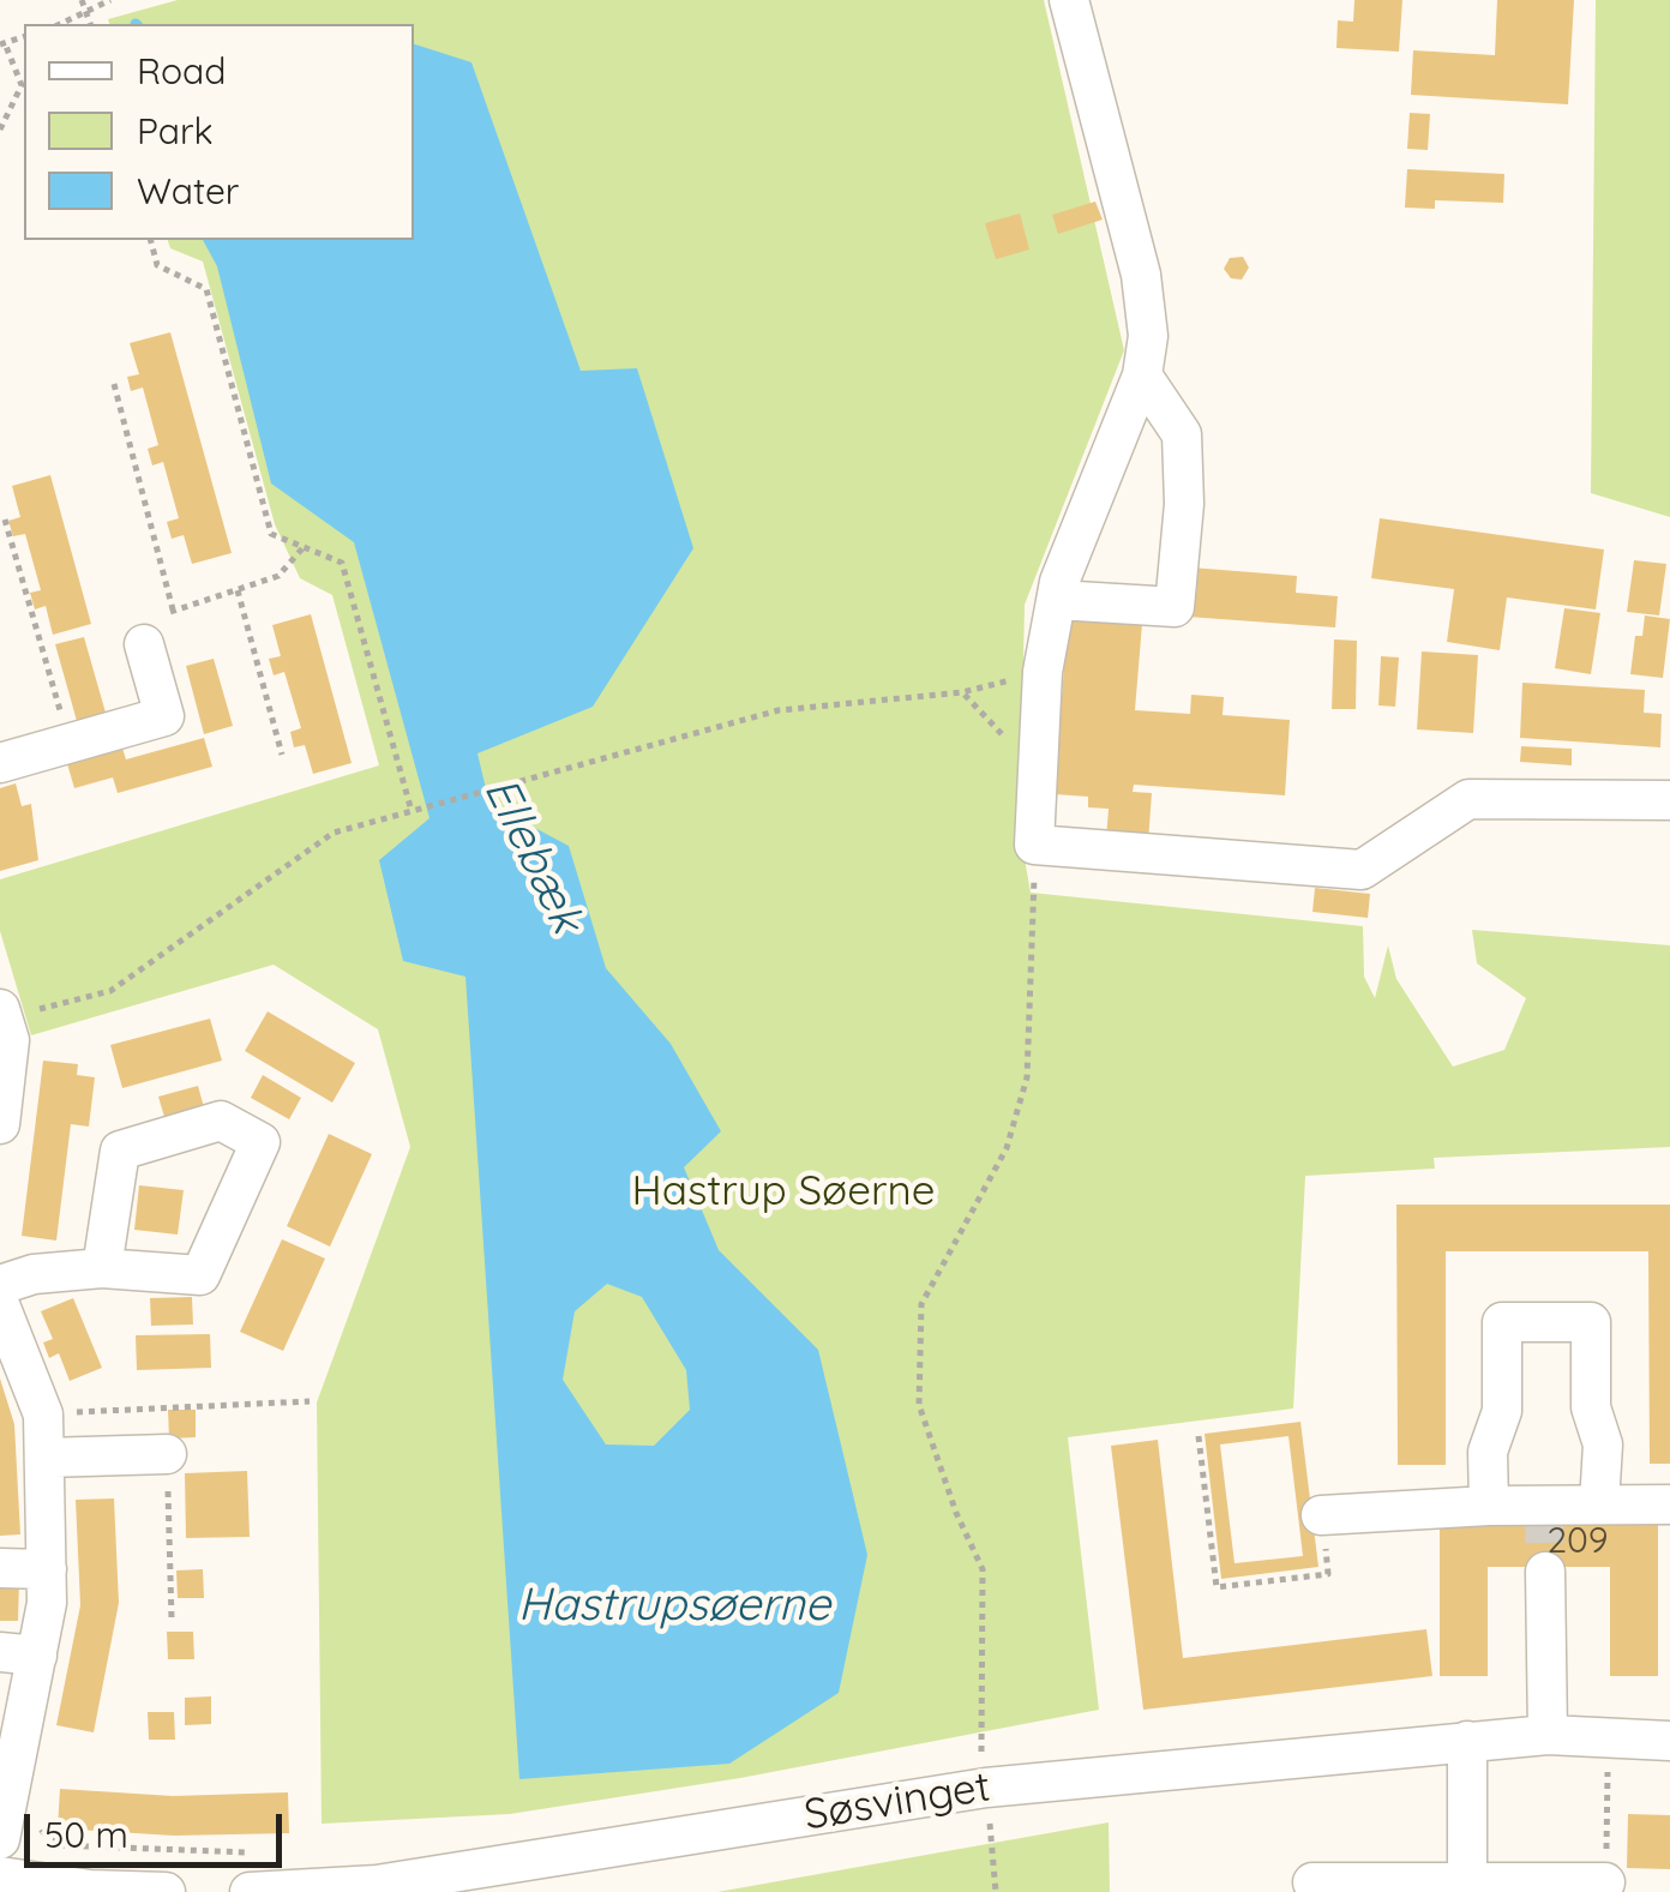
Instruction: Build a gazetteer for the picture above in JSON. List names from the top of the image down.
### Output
{
  "streets": {
    "street": ["Søsvinget"]
  },
  "water": ["Ellebæk", "Hastrupsøerne"],
  "parks": ["Hastrup Søerne"],
  "house_numbers": ["209"],
  "legend": ["Road", "Park", "Water"],
  "scale_bar": "50 m"
}
